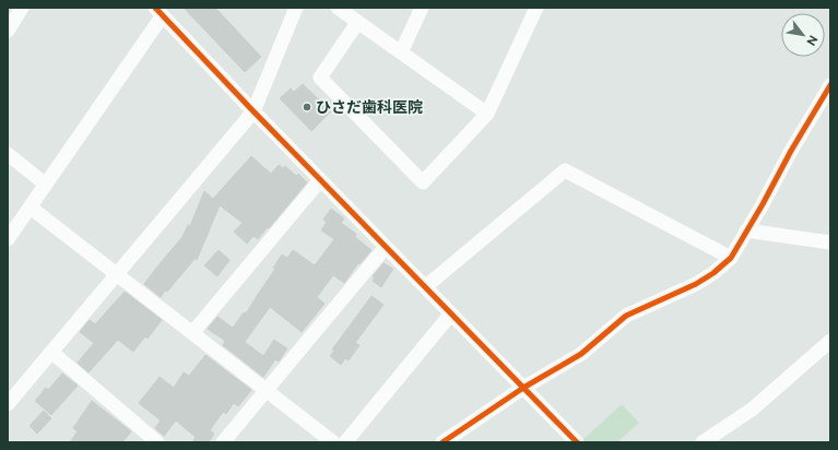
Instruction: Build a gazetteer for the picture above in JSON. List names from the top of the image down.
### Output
{
  "places": ["ひさだ歯科医院"],
  "north": "bottom right"
}
